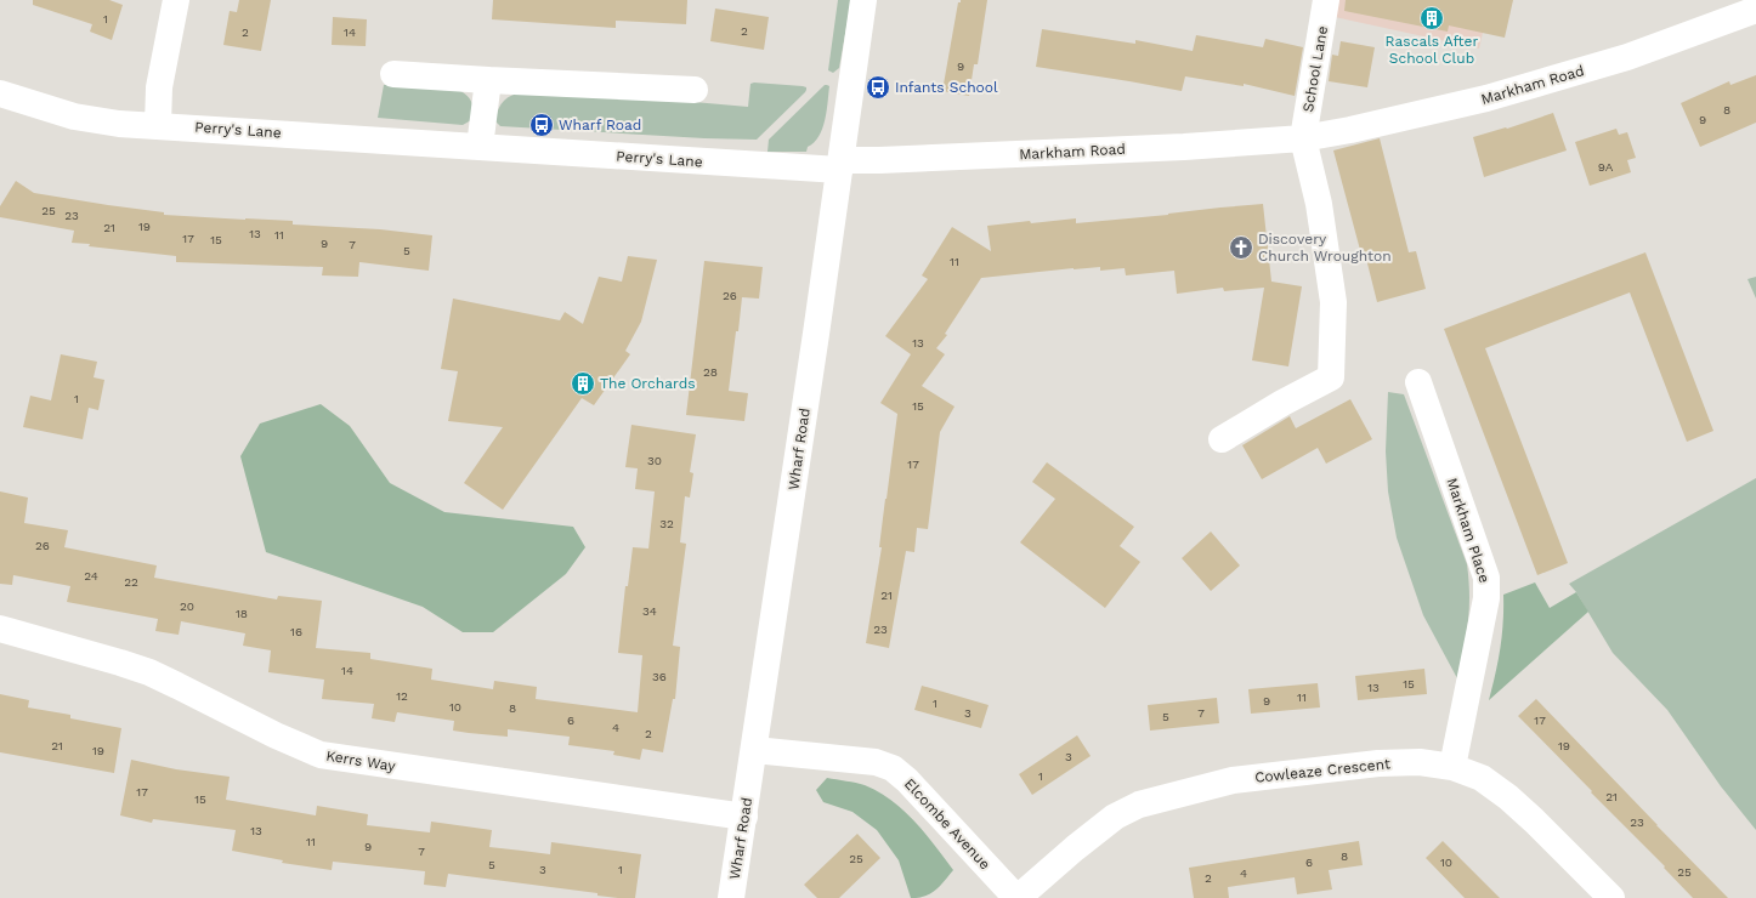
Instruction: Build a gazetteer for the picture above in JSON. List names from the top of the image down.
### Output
{
  "streets": {
    "street": [
      "School Lane",
      "Markham Road",
      "Perry's Lane",
      "Wharf Road",
      "Markham Place",
      "Kerrs Way",
      "Cowleaze Crescent",
      "Elcombe Avenue"
    ]
  },
  "crossings": [
    ["School Lane", "Markham Road"],
    ["Markham Road", "Perry's Lane"],
    ["Markham Road", "Wharf Road"],
    ["Perry's Lane", "Wharf Road"],
    ["Wharf Road", "Kerrs Way"],
    ["Wharf Road", "Elcombe Avenue"],
    ["Markham Place", "Cowleaze Crescent"],
    ["Cowleaze Crescent", "Elcombe Avenue"]
  ],
  "places": {
    "building": ["Rascals After School Club", "The Orchards"],
    "bus stop": ["Infants School", "Wharf Road"],
    "church": ["Discovery Church Wroughton"]
  },
  "house_numbers": [
    "1",
    "2",
    "2",
    "14",
    "9",
    "8",
    "9",
    "9A",
    "25",
    "23",
    "19",
    "21",
    "13",
    "11",
    "17",
    "15",
    "9",
    "7",
    "5",
    "11",
    "26",
    "13",
    "28",
    "1",
    "15",
    "30",
    "17",
    "32",
    "26",
    "24",
    "22",
    "21",
    "20",
    "34",
    "18",
    "23",
    "16",
    "14",
    "36",
    "15",
    "13",
    "12",
    "11",
    "9",
    "1",
    "10",
    "8",
    "3",
    "7",
    "5",
    "6",
    "17",
    "4",
    "2",
    "21",
    "19",
    "19",
    "3",
    "1",
    "17",
    "21",
    "15",
    "23",
    "13",
    "11",
    "9",
    "7",
    "8",
    "25",
    "6",
    "10",
    "5",
    "3",
    "1",
    "25",
    "4",
    "2"
  ]
}
